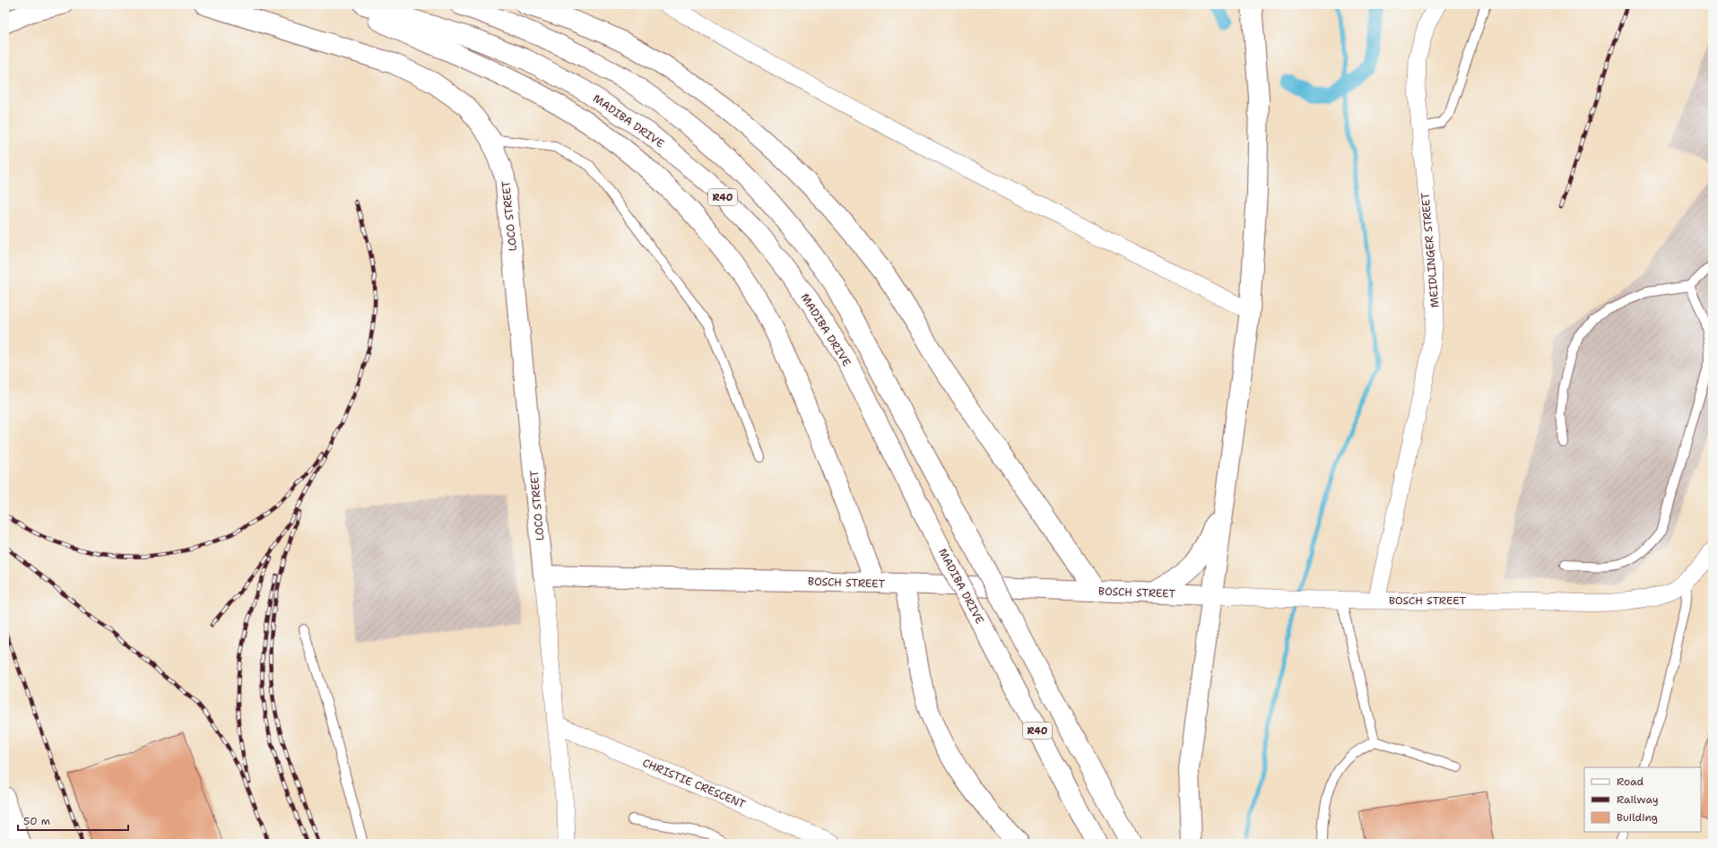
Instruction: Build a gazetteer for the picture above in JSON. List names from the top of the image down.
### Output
{
  "streets": {
    "main road": [
      "MADIBA DRIVE",
      "R40",
      "LOCO STREET",
      "BOSCH STREET"
    ],
    "street": ["MEIDLINGER STREET", "CHRISTIE CRESCENT"]
  },
  "crossings": [
    ["LOCO STREET", "BOSCH STREET"],
    ["MEIDLINGER STREET", "BOSCH STREET"]
  ],
  "legend": ["Road", "Railway", "Building"],
  "scale_bar": "50 m"
}
